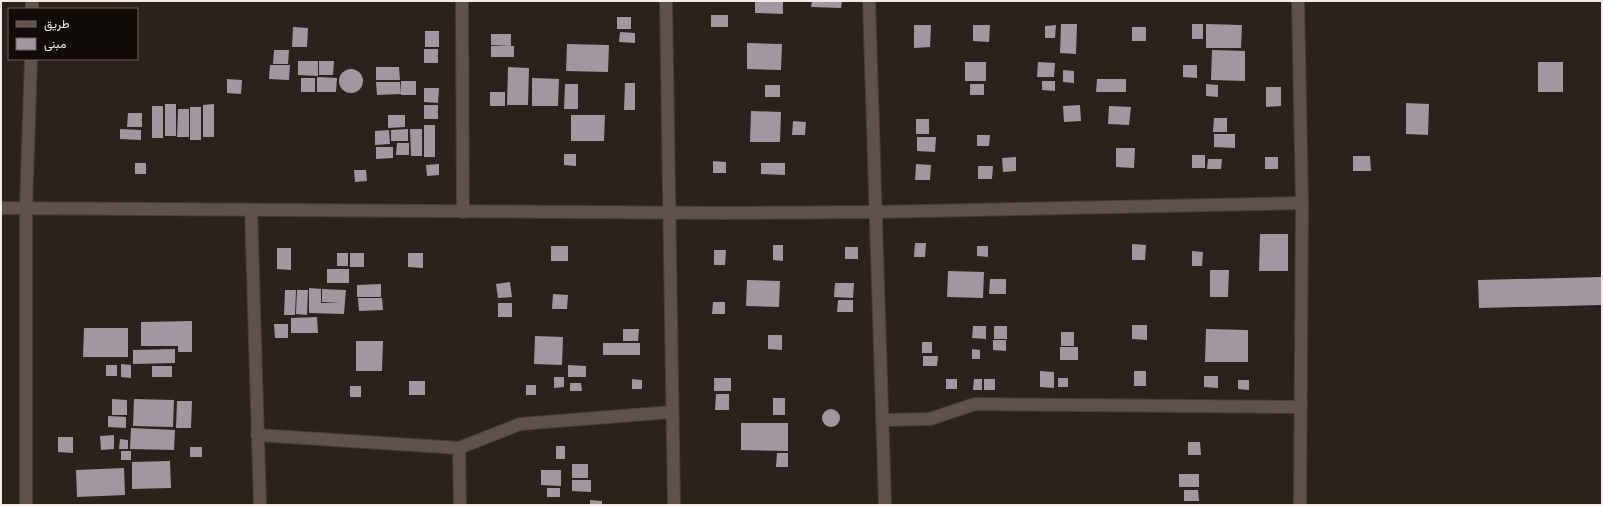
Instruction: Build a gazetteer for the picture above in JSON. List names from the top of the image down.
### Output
{
  "legend": ["طريق", "مبنى"]
}
